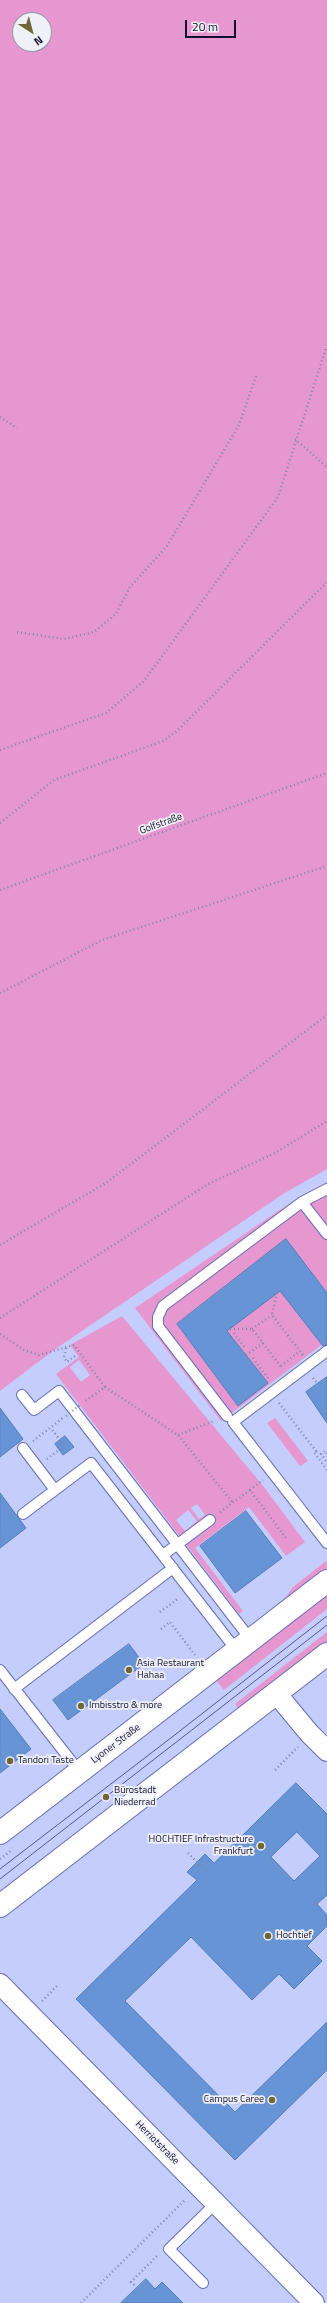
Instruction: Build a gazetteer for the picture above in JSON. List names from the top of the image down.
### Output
{
  "streets": {
    "main road": ["Lyoner Straße"],
    "street": ["Herriotstraße"],
    "path": ["Golfstraße"]
  },
  "places": [
    "Asia Restaurant Hahaa",
    "Imbisstro & more",
    "Tandori Taste",
    "Bürostadt Niederrad",
    "HOCHTIEF Infrastructure Frankfurt",
    "Hochtief",
    "Campus Caree"
  ],
  "scale_bar": "20 m",
  "north": "bottom right"
}
